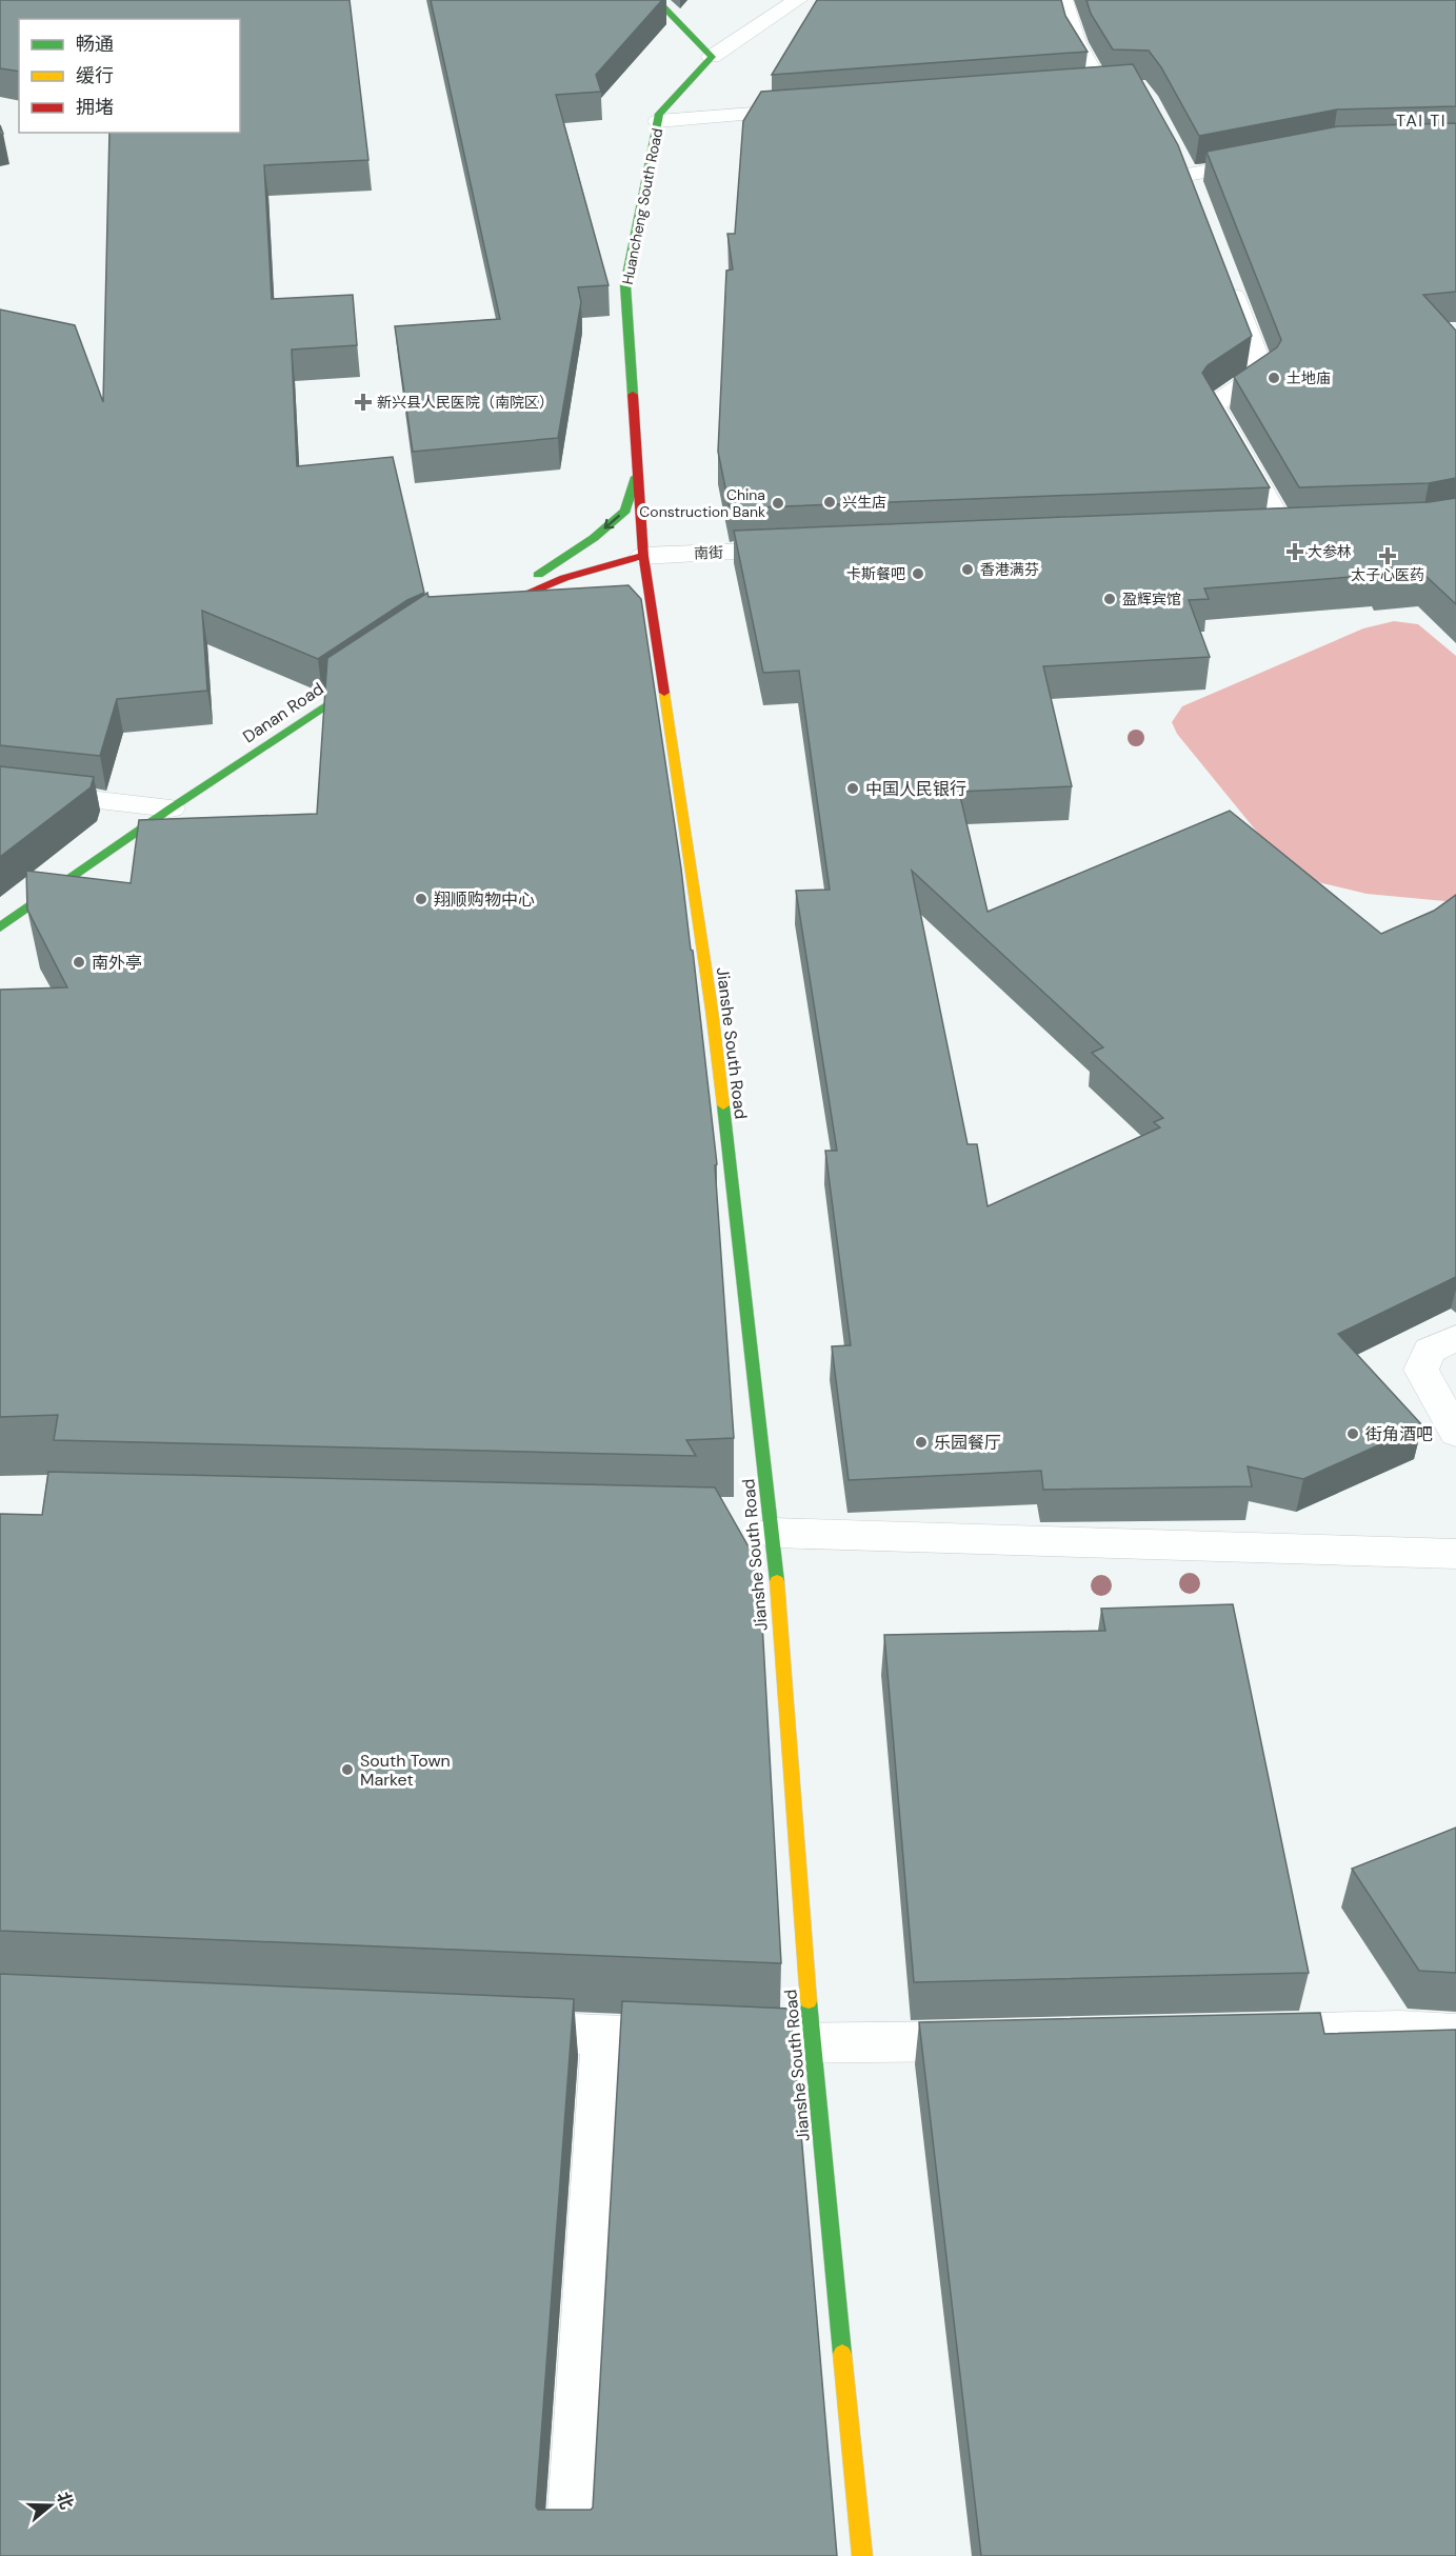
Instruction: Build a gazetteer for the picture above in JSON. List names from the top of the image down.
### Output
{
  "streets": {
    "street": [
      "Huancheng South Road",
      "南街",
      "Danan Road",
      "Jianshe South Road"
    ]
  },
  "crossings": [
    ["Huancheng South Road", "南街"],
    ["Huancheng South Road", "Jianshe South Road"],
    ["南街", "Jianshe South Road"]
  ],
  "districts": ["TAI TI"],
  "places": {
    "other": [
      "土地庙",
      "兴生店",
      "China Construction Bank",
      "香港满芬",
      "卡斯餐吧",
      "盈辉宾馆",
      "中国人民银行",
      "翔顺购物中心",
      "南外亭",
      "街角酒吧",
      "乐园餐厅",
      "South Town Market"
    ],
    "health": ["新兴县人民医院（南院区）", "大参林", "太子心医药"]
  },
  "legend": ["畅通", "缓行", "拥堵"],
  "north": "right"
}
